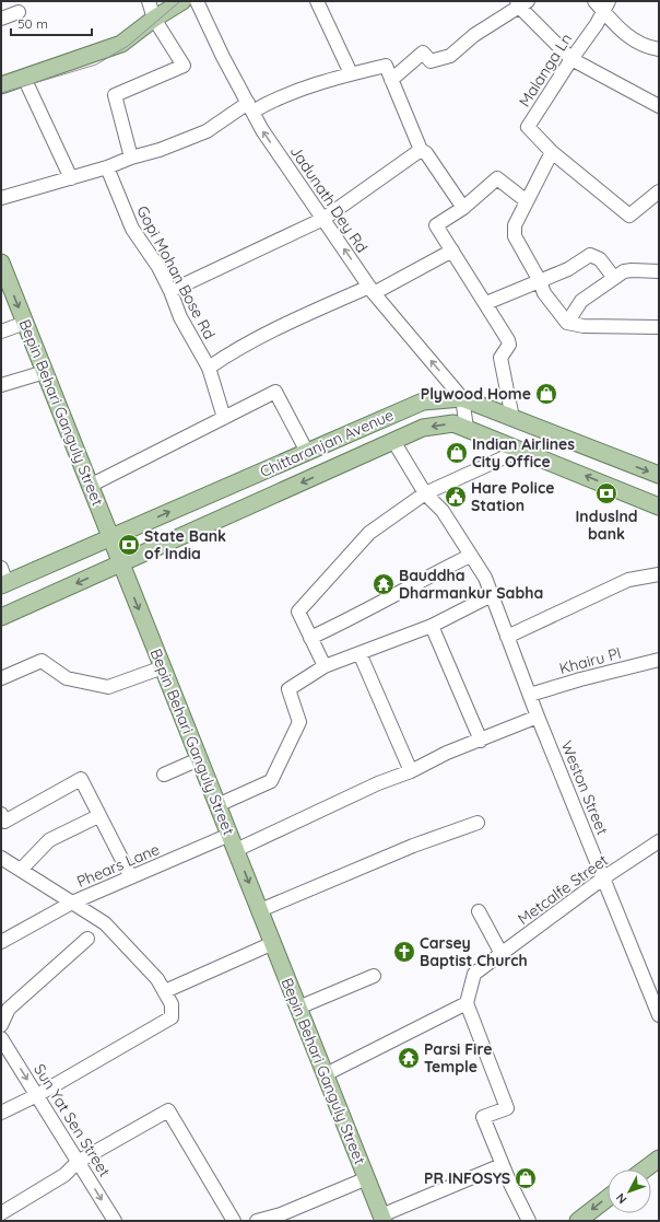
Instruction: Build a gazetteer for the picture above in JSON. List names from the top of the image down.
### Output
{
  "streets": {
    "main road": ["Bepin Behari Ganguly Street", "Chittaranjan Avenue"],
    "street": [
      "Malanga Ln",
      "Jadunath Dey Rd",
      "Gopi Mohan Bose Rd",
      "Khairu Pl",
      "Weston Street",
      "Phears Lane",
      "Metcalfe Street",
      "Sun Yat Sen Street"
    ]
  },
  "crossings": [
    ["Jadunath Dey Rd", "Chittaranjan Avenue"],
    ["Bepin Behari Ganguly Street", "Chittaranjan Avenue"],
    ["Bepin Behari Ganguly Street", "Phears Lane"],
    ["Khairu Pl", "Weston Street"],
    ["Weston Street", "Phears Lane"],
    ["Weston Street", "Metcalfe Street"]
  ],
  "one_way": ["Jadunath Dey Rd", "Sun Yat Sen Street"],
  "places": {
    "shop": ["Plywood Home", "Indian Airlines City Office", "PR INFOSYS"],
    "bank": ["Induslnd bank", "State Bank of India"],
    "public building": ["Hare Police Station"],
    "temple": ["Bauddha Dharmankur Sabha", "Parsi Fire Temple"],
    "church": ["Carsey Baptist Church"]
  },
  "scale_bar": "50 m",
  "north": "bottom left"
}
